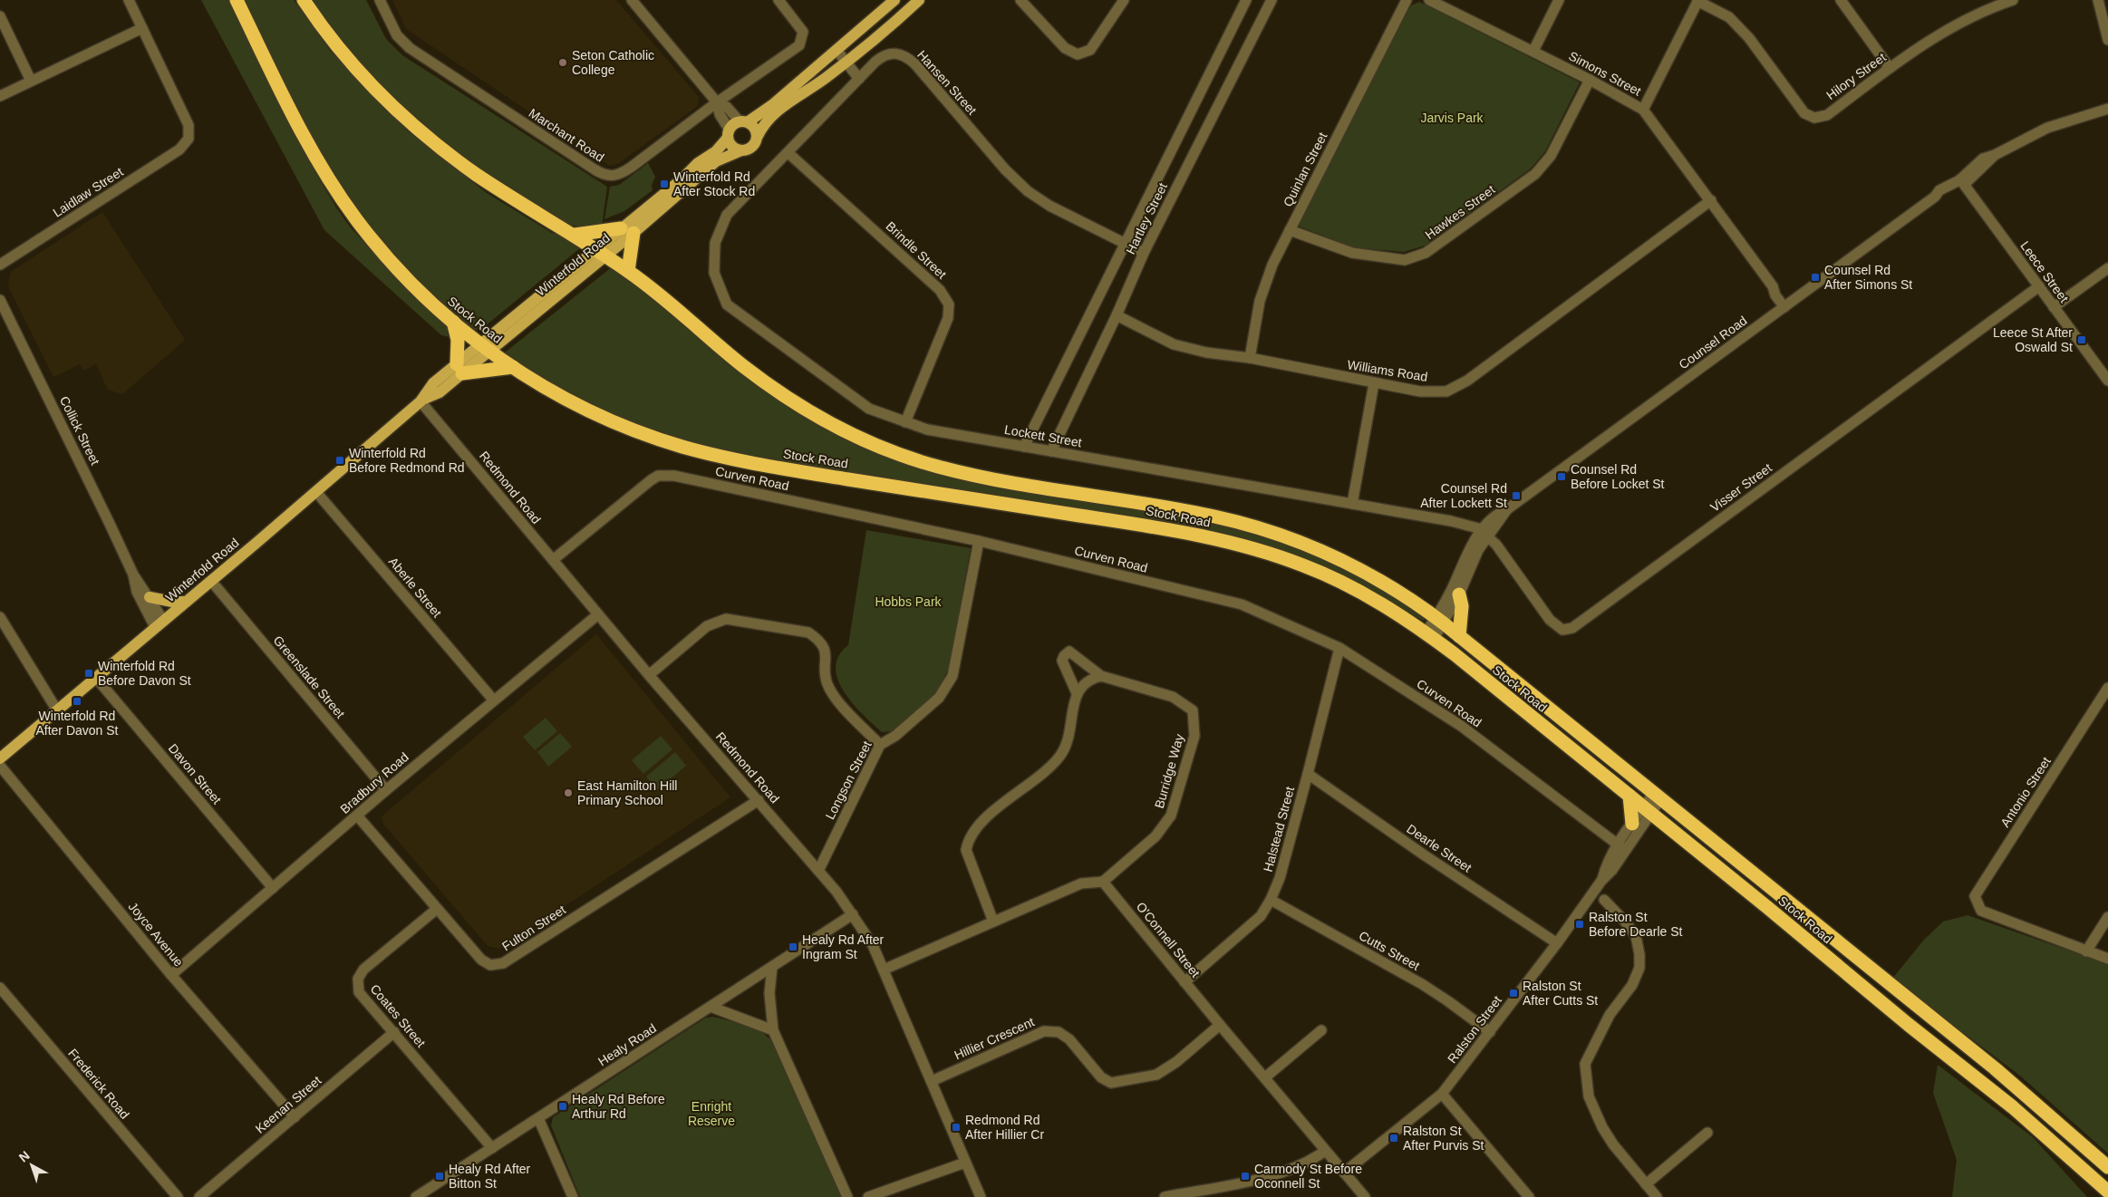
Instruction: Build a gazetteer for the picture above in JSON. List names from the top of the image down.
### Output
{
  "streets": {
    "highway": ["Stock Road"],
    "main road": ["Winterfold Road"],
    "street": [
      "Simons Street",
      "Hilory Street",
      "Hansen Street",
      "Marchant Road",
      "Quinlan Street",
      "Laidlaw Street",
      "Hawkes Street",
      "Hartley Street",
      "Brindle Street",
      "Leece Street",
      "Counsel Road",
      "Williams Road",
      "Collick Street",
      "Lockett Street",
      "Curven Road",
      "Redmond Road",
      "Visser Street",
      "Aberle Street",
      "Greenslade Street",
      "Burridge Way",
      "Davon Street",
      "Longson Street",
      "Bradbury Road",
      "Antonio Street",
      "Halstead Street",
      "Dearle Street",
      "Fulton Street",
      "Joyce Avenue",
      "O'Connell Street",
      "Cutts Street",
      "Coates Street",
      "Ralston Street",
      "Hillier Crescent",
      "Healy Road",
      "Frederick Road",
      "Keenan Street"
    ]
  },
  "crossings": [
    ["Simons Street", "Hawkes Street"],
    ["Simons Street", "Counsel Road"],
    ["Simons Street", "Williams Road"],
    ["Hansen Street", "Hartley Street"],
    ["Hansen Street", "Brindle Street"],
    ["Hansen Street", "Lockett Street"],
    ["Quinlan Street", "Hawkes Street"],
    ["Quinlan Street", "Williams Road"],
    ["Hartley Street", "Williams Road"],
    ["Hartley Street", "Lockett Street"],
    ["Brindle Street", "Lockett Street"],
    ["Winterfold Road", "Stock Road"],
    ["Winterfold Road", "Collick Street"],
    ["Winterfold Road", "Redmond Road"],
    ["Winterfold Road", "Aberle Street"],
    ["Winterfold Road", "Greenslade Street"],
    ["Winterfold Road", "Davon Street"],
    ["Leece Street", "Counsel Road"],
    ["Leece Street", "Visser Street"],
    ["Stock Road", "Counsel Road"],
    ["Stock Road", "Ralston Street"],
    ["Counsel Road", "Lockett Street"],
    ["Counsel Road", "Visser Street"],
    ["Lockett Street", "Visser Street"],
    ["Curven Road", "Redmond Road"],
    ["Curven Road", "Longson Street"],
    ["Curven Road", "Halstead Street"],
    ["Curven Road", "Ralston Street"],
    ["Redmond Road", "Longson Street"],
    ["Redmond Road", "Bradbury Road"],
    ["Redmond Road", "Fulton Street"],
    ["Redmond Road", "Hillier Crescent"],
    ["Redmond Road", "Healy Road"],
    ["Aberle Street", "Bradbury Road"],
    ["Greenslade Street", "Bradbury Road"],
    ["Burridge Way", "O'Connell Street"],
    ["Davon Street", "Bradbury Road"],
    ["Bradbury Road", "Fulton Street"],
    ["Bradbury Road", "Joyce Avenue"],
    ["Halstead Street", "Dearle Street"],
    ["Halstead Street", "O'Connell Street"],
    ["Halstead Street", "Cutts Street"],
    ["Dearle Street", "Ralston Street"],
    ["Fulton Street", "Coates Street"],
    ["Joyce Avenue", "Keenan Street"],
    ["O'Connell Street", "Ralston Street"],
    ["O'Connell Street", "Hillier Crescent"],
    ["Cutts Street", "Ralston Street"],
    ["Coates Street", "Healy Road"],
    ["Coates Street", "Keenan Street"]
  ],
  "parks": ["Jarvis Park", "Hobbs Park", "Enright Reserve"],
  "places": {
    "other": ["Seton Catholic College", "East Hamilton Hill Primary School"],
    "transit": [
      "Winterfold Rd After Stock Rd",
      "Counsel Rd After Simons St",
      "Leece St After Oswald St",
      "Winterfold Rd Before Redmond Rd",
      "Counsel Rd Before Locket St",
      "Counsel Rd After Lockett St",
      "Winterfold Rd Before Davon St",
      "Winterfold Rd After Davon St",
      "Ralston St Before Dearle St",
      "Healy Rd After Ingram St",
      "Ralston St After Cutts St",
      "Healy Rd Before Arthur Rd",
      "Redmond Rd After Hillier Cr",
      "Ralston St After Purvis St",
      "Healy Rd After Bitton St",
      "Carmody St Before Oconnell St"
    ]
  },
  "north": "top left"
}
